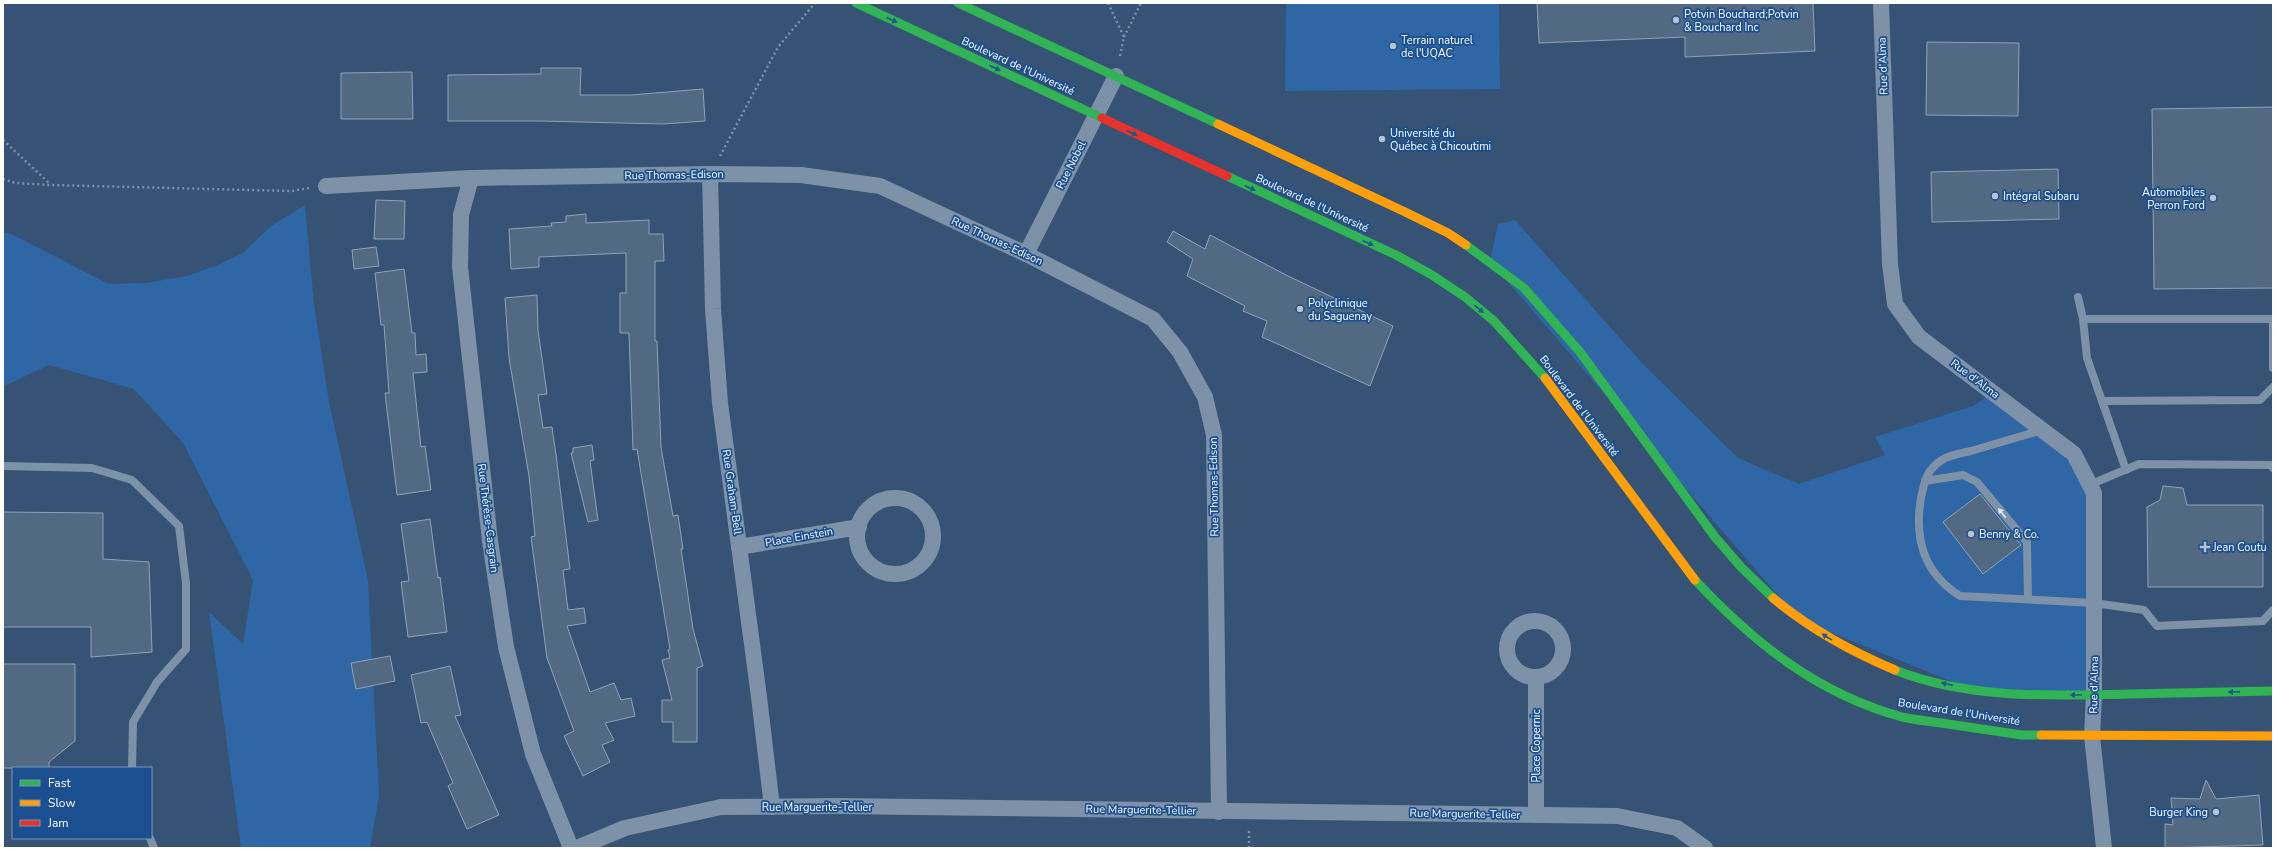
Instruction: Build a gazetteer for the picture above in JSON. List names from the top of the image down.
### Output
{
  "streets": {
    "main road": ["Boulevard de l'Université"],
    "street": [
      "Rue d'Alma",
      "Rue Nobel",
      "Rue Thomas-Edison",
      "Rue Graham-Bell",
      "Rue Thérèse-Casgrain",
      "Place Einstein",
      "Place Copernic",
      "Rue Marguerite-Tellier"
    ]
  },
  "crossings": [
    ["Boulevard de l'Université", "Rue d'Alma"],
    ["Boulevard de l'Université", "Rue Nobel"],
    ["Rue Nobel", "Rue Thomas-Edison"],
    ["Rue Thomas-Edison", "Rue Graham-Bell"],
    ["Rue Thomas-Edison", "Rue Thérèse-Casgrain"],
    ["Rue Thomas-Edison", "Rue Marguerite-Tellier"],
    ["Rue Graham-Bell", "Place Einstein"],
    ["Rue Graham-Bell", "Rue Marguerite-Tellier"],
    ["Place Copernic", "Rue Marguerite-Tellier"]
  ],
  "places": {
    "other": [
      "Potvin Bouchard;Potvin & Bouchard Inc",
      "Terrain naturel de l'UQAC",
      "Université du Québec à Chicoutimi",
      "Intégral Subaru",
      "Automobiles Perron Ford",
      "Polyclinique du Saguenay",
      "Benny & Co.",
      "Burger King"
    ],
    "health": ["Jean Coutu"]
  },
  "legend": ["Fast", "Slow", "Jam"]
}
